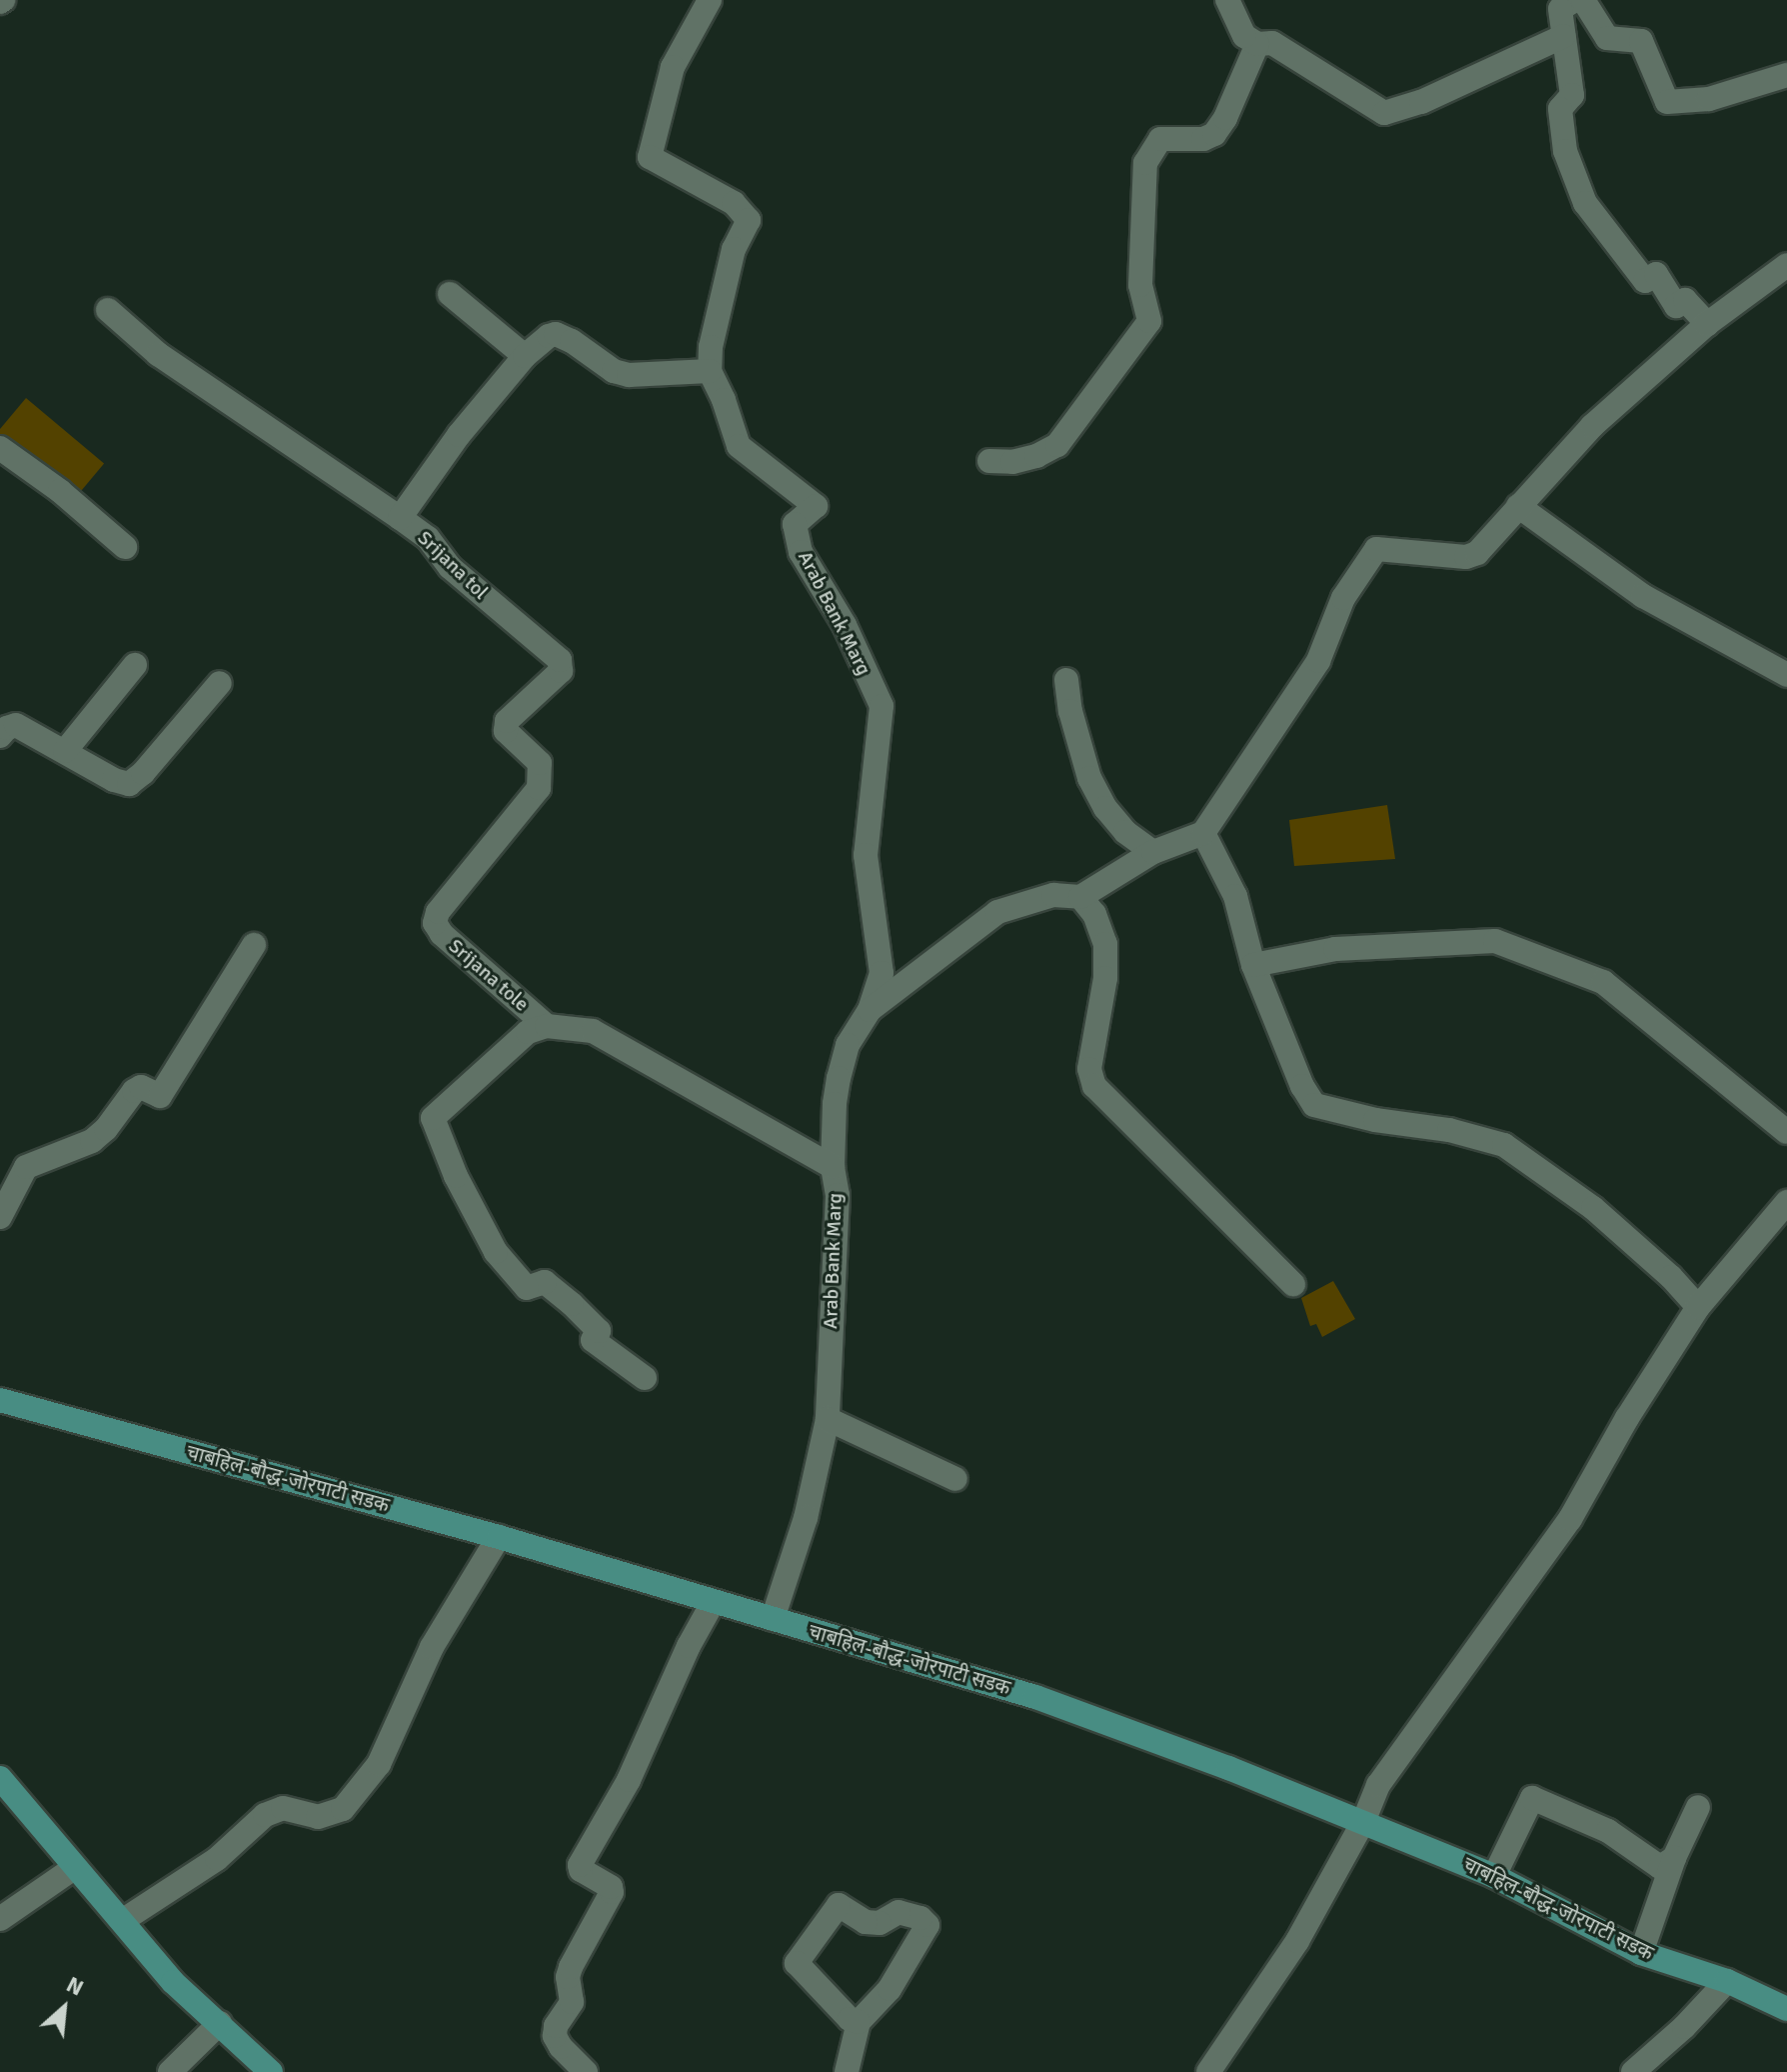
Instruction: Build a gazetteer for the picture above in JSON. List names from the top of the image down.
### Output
{
  "streets": {
    "main road": ["चाबहिल-बौद्ध-जोरपाटी सडक"],
    "street": ["Srijana tol", "Arab Bank Marg", "Srijana tole"]
  },
  "crossings": [
    ["Srijana tol", "Arab Bank Marg"],
    ["Srijana tol", "Srijana tole"],
    ["Arab Bank Marg", "चाबहिल-बौद्ध-जोरपाटी सडक"]
  ],
  "north": "top right"
}
